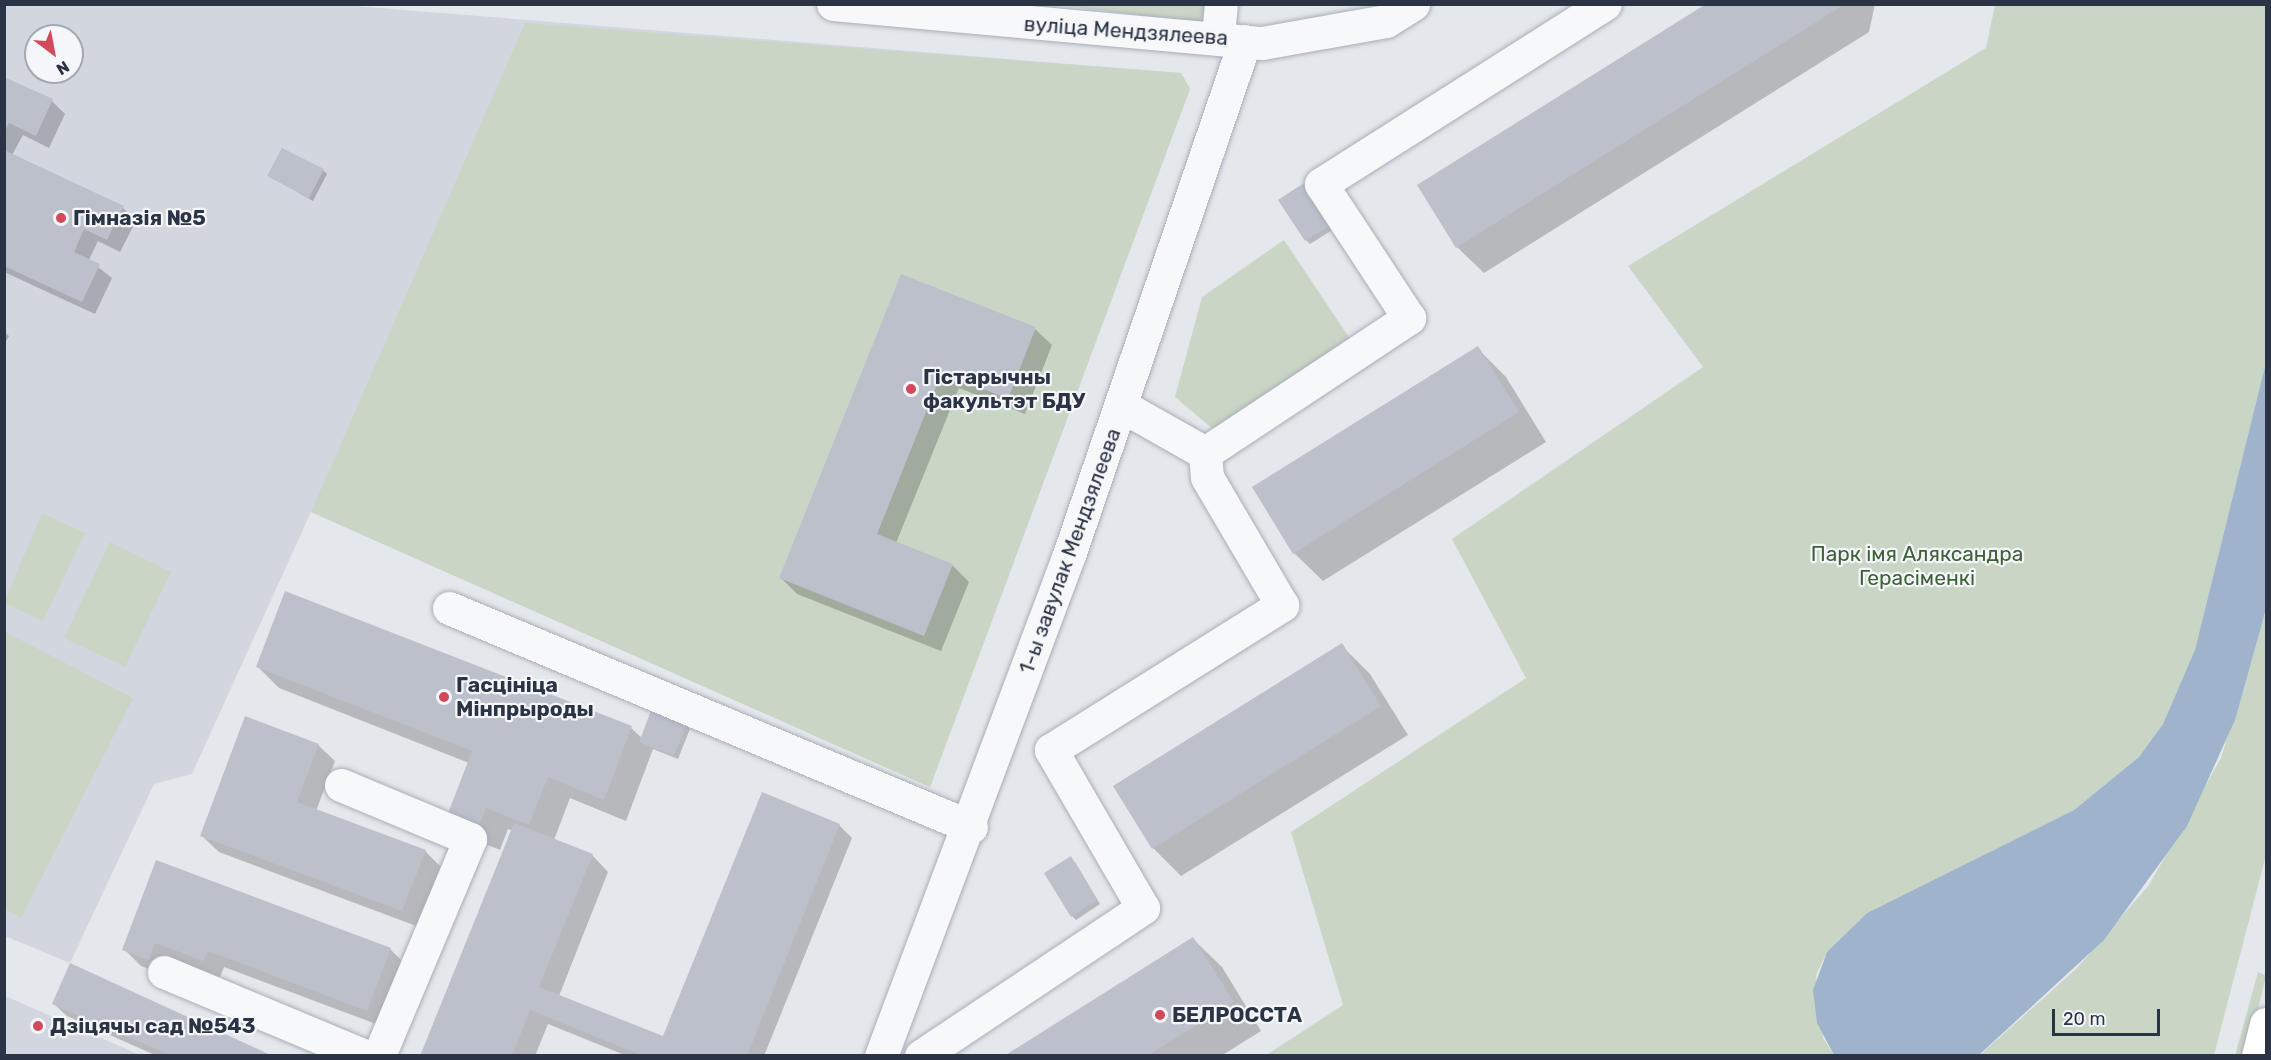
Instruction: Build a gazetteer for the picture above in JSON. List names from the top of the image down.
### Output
{
  "streets": {
    "street": ["вуліца Мендзялеева", "1-ы завулак Мендзялеева"]
  },
  "crossings": [
    ["вуліца Мендзялеева", "1-ы завулак Мендзялеева"]
  ],
  "parks": ["Парк імя Аляксандра Герасіменкі"],
  "places": [
    "Гімназія №5",
    "Гістарычны факультэт БДУ",
    "Гасцініца Мінпрыроды",
    "БЕЛРОССТА",
    "Дзіцячы сад №543"
  ],
  "scale_bar": "20 m",
  "north": "bottom right"
}
